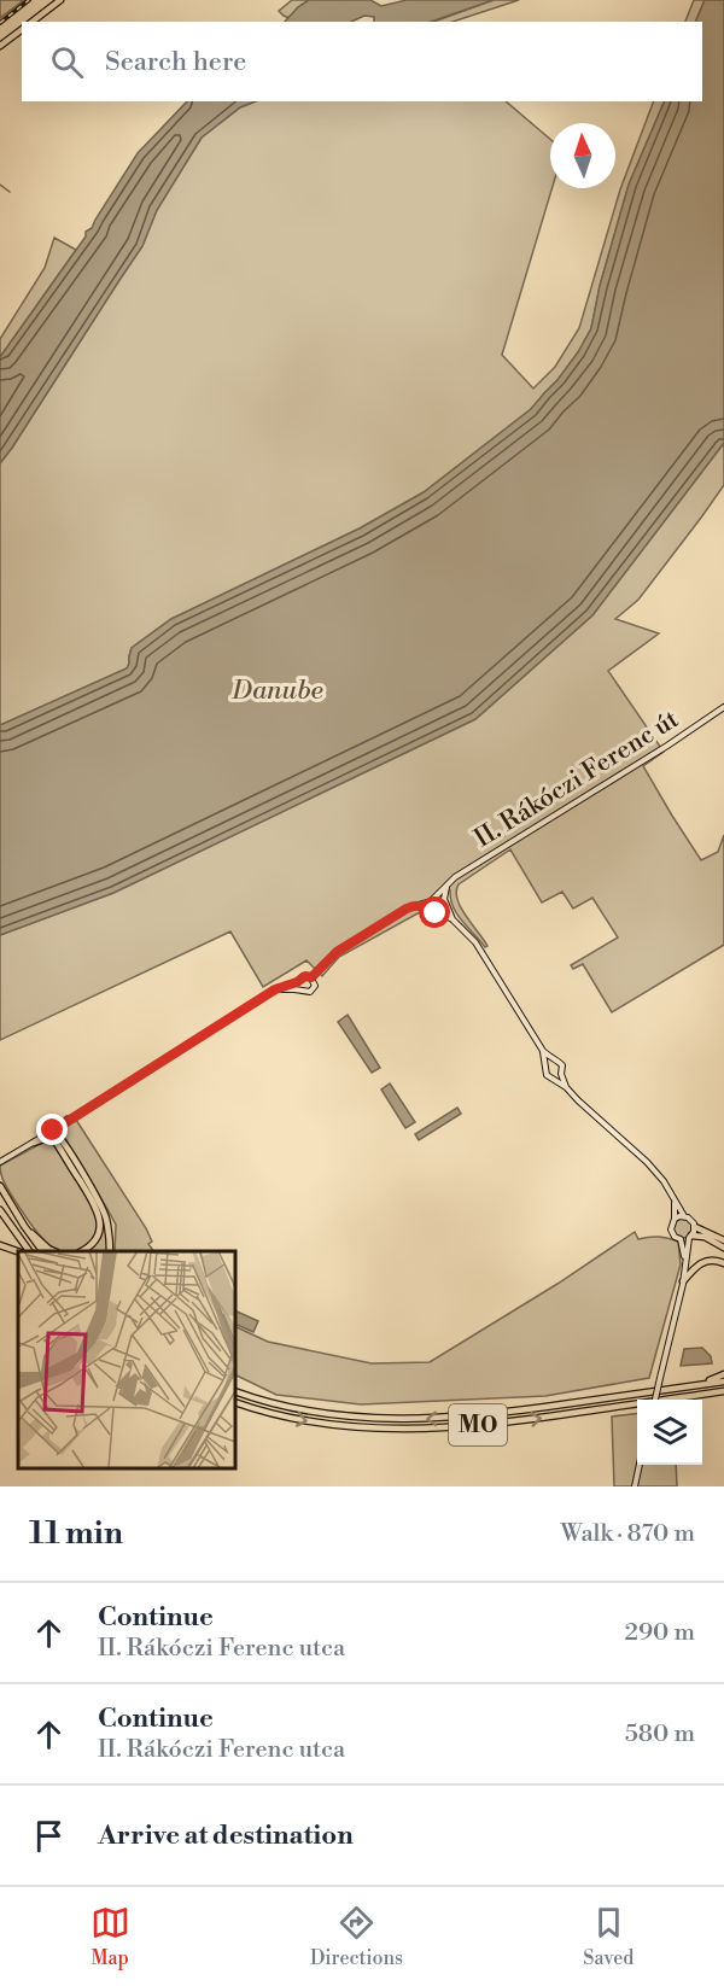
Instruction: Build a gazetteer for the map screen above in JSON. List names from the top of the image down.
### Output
{
  "streets": {
    "main road": ["II. Rákóczi Ferenc út", "M0"]
  },
  "water": ["Danube"],
  "north": "top",
  "page": {
    "search": "Search here",
    "heading": ["11 min", "Walk · 870 m"],
    "list": [
      ["Continue", "II. Rákóczi Ferenc utca", "290 m"],
      ["Continue", "II. Rákóczi Ferenc utca", "580 m"],
      "Arrive at destination"
    ],
    "nav": ["Map", "Directions", "Saved"]
  }
}
